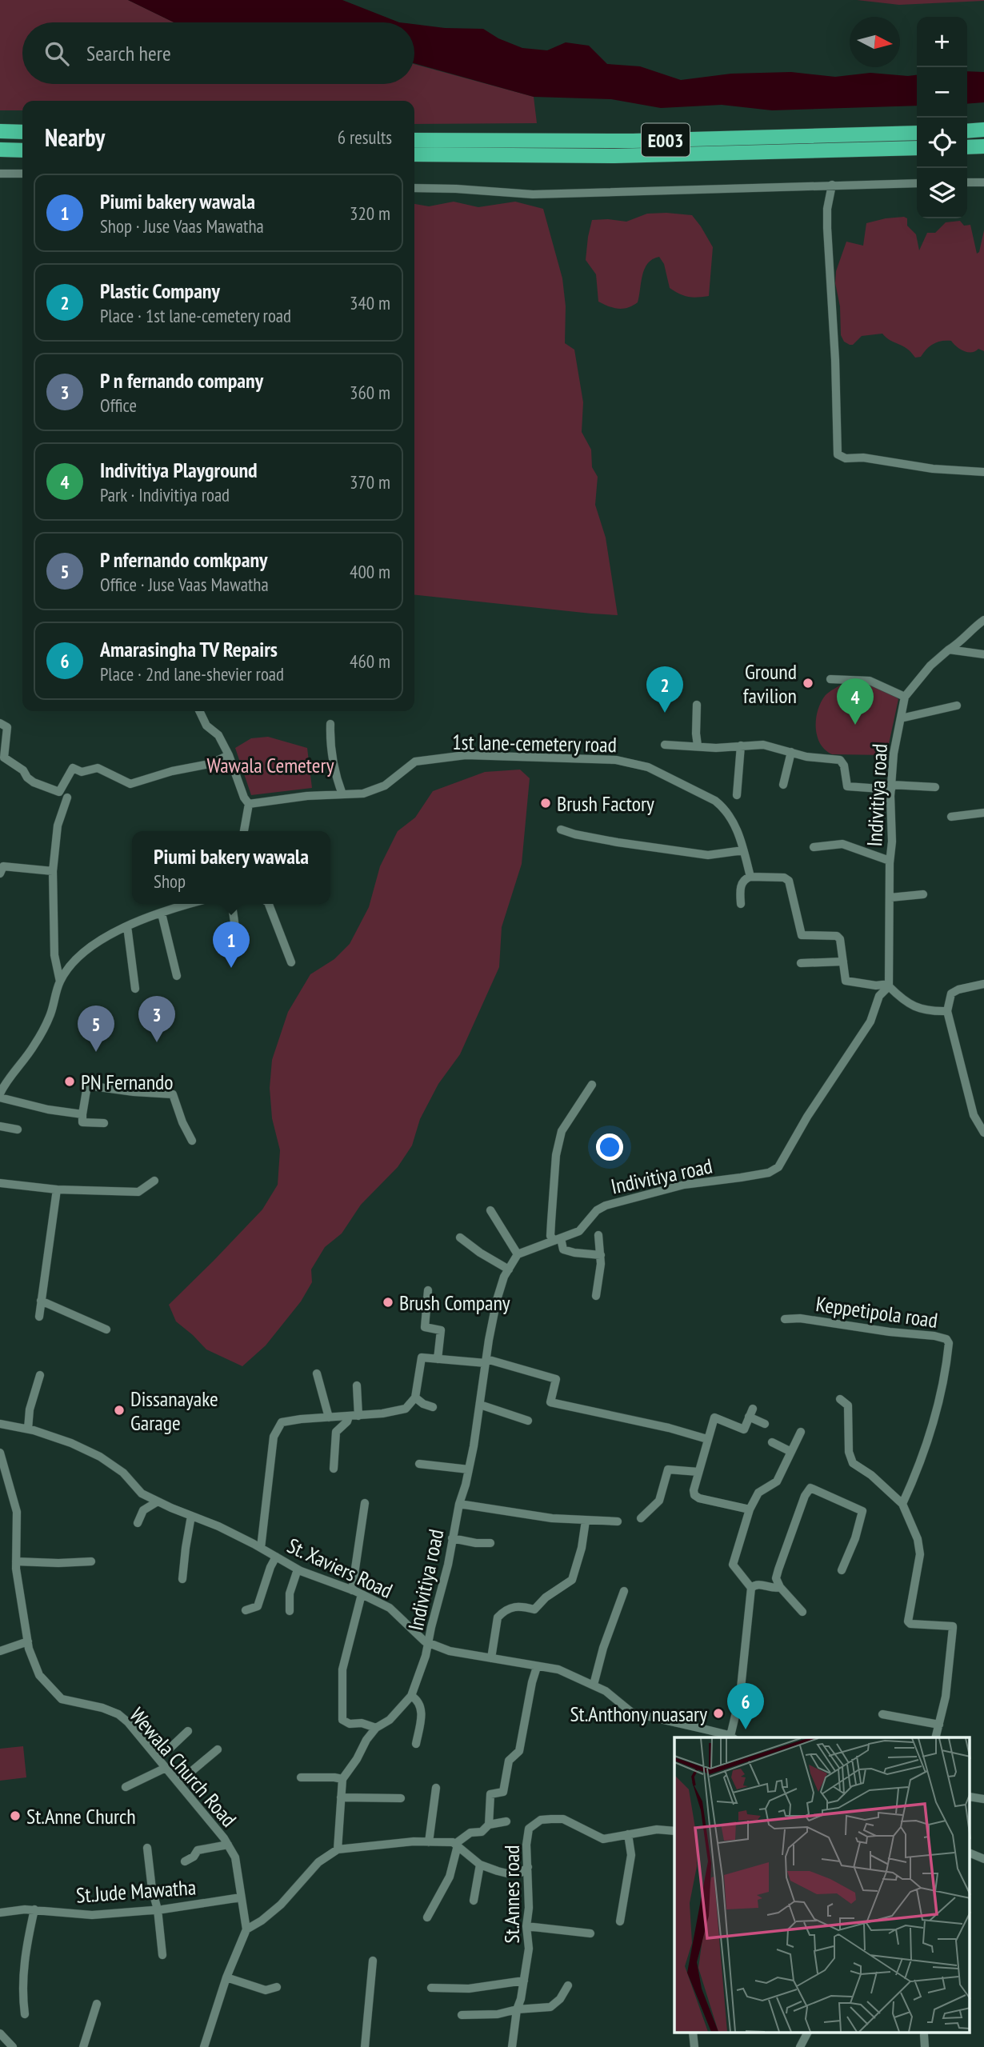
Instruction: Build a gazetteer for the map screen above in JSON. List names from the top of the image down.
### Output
{
  "streets": {
    "highway": ["E003"],
    "street": [
      "1st lane-cemetery road",
      "Indivitiya road",
      "Keppetipola road",
      "St. Xaviers Road",
      "Wewala Church Road",
      "St.Jude Mawatha",
      "St.Annes road"
    ]
  },
  "crossings": [
    ["Indivitiya road", "St. Xaviers Road"],
    ["Wewala Church Road", "St.Jude Mawatha"]
  ],
  "parks": ["Wawala Cemetery"],
  "places": [
    "Ground favilion",
    "Brush Factory",
    "PN Fernando",
    "Brush Company",
    "Dissanayake Garage",
    "St.Anthony nuasary",
    "St.Anne Church"
  ],
  "north": "right",
  "page": {
    "map_buttons": ["+", "−"],
    "search": "Search here",
    "heading": ["Nearby", "6 results"],
    "list": [
      {
        "mark": "1",
        "name": "Piumi bakery wawala",
        "note": "Shop · Juse Vaas Mawatha",
        "value": "320 m"
      },
      {
        "mark": "2",
        "name": "Plastic Company",
        "note": "Place · 1st lane-cemetery road",
        "value": "340 m"
      },
      {
        "mark": "3",
        "name": "P n fernando company",
        "note": "Office",
        "value": "360 m"
      },
      {
        "mark": "4",
        "name": "Indivitiya Playground",
        "note": "Park · Indivitiya road",
        "value": "370 m"
      },
      {
        "mark": "5",
        "name": "P nfernando comkpany",
        "note": "Office · Juse Vaas Mawatha",
        "value": "400 m"
      },
      {
        "mark": "6",
        "name": "Amarasingha TV Repairs",
        "note": "Place · 2nd lane-shevier road",
        "value": "460 m"
      }
    ],
    "pins": [
      "2",
      "4",
      "1",
      "3",
      "5",
      "6"
    ],
    "popup": ["Piumi bakery wawala", "Shop"]
  }
}
